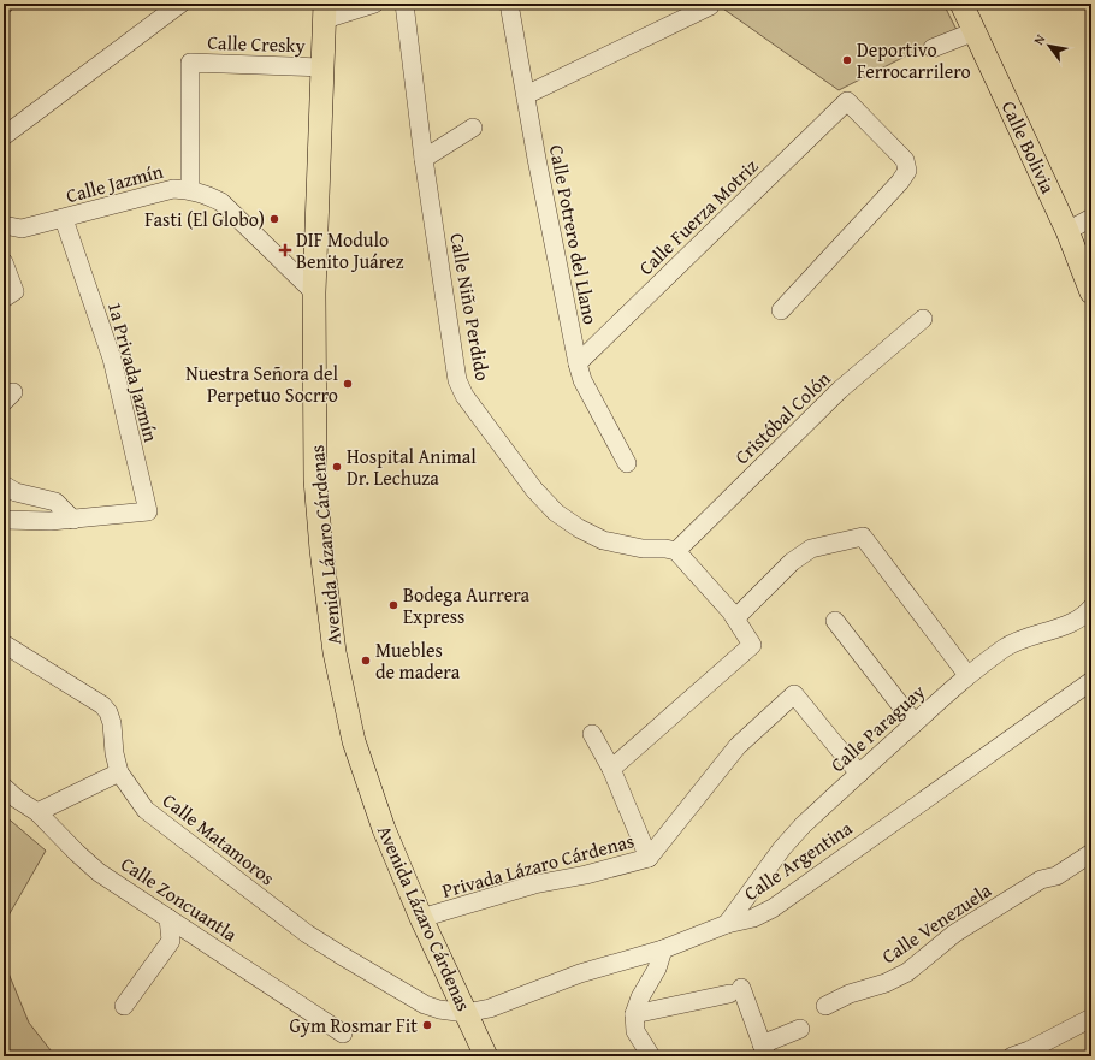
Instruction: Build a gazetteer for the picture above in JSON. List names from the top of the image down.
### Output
{
  "streets": {
    "main road": ["Calle Bolivia", "Avenida Lázaro Cárdenas"],
    "street": [
      "Calle Cresky",
      "Calle Jazmín",
      "Calle Fuerza Motriz",
      "Calle Potrero del Llano",
      "Calle Niño Perdido",
      "1a Privada Jazmín",
      "Cristóbal Colón",
      "Calle Paraguay",
      "Calle Matamoros",
      "Calle Argentina",
      "Privada Lázaro Cárdenas",
      "Calle Zoncuantla",
      "Calle Venezuela"
    ]
  },
  "crossings": [
    ["Calle Cresky", "Calle Jazmín"],
    ["Calle Cresky", "Avenida Lázaro Cárdenas"],
    ["Calle Jazmín", "1a Privada Jazmín"],
    ["Calle Jazmín", "Avenida Lázaro Cárdenas"],
    ["Calle Fuerza Motriz", "Calle Potrero del Llano"],
    ["Calle Niño Perdido", "Cristóbal Colón"],
    ["Avenida Lázaro Cárdenas", "Calle Matamoros"],
    ["Avenida Lázaro Cárdenas", "Calle Argentina"],
    ["Avenida Lázaro Cárdenas", "Privada Lázaro Cárdenas"],
    ["Calle Paraguay", "Calle Argentina"],
    ["Calle Paraguay", "Privada Lázaro Cárdenas"],
    ["Calle Matamoros", "Calle Argentina"]
  ],
  "places": {
    "other": [
      "Deportivo Ferrocarrilero",
      "Fasti (El Globo)",
      "Nuestra Señora del Perpetuo Socrro",
      "Hospital Animal Dr. Lechuza",
      "Bodega Aurrera Express",
      "Muebles de madera",
      "Gym Rosmar Fit"
    ],
    "health": ["DIF Modulo Benito Juárez"]
  },
  "north": "top left"
}
